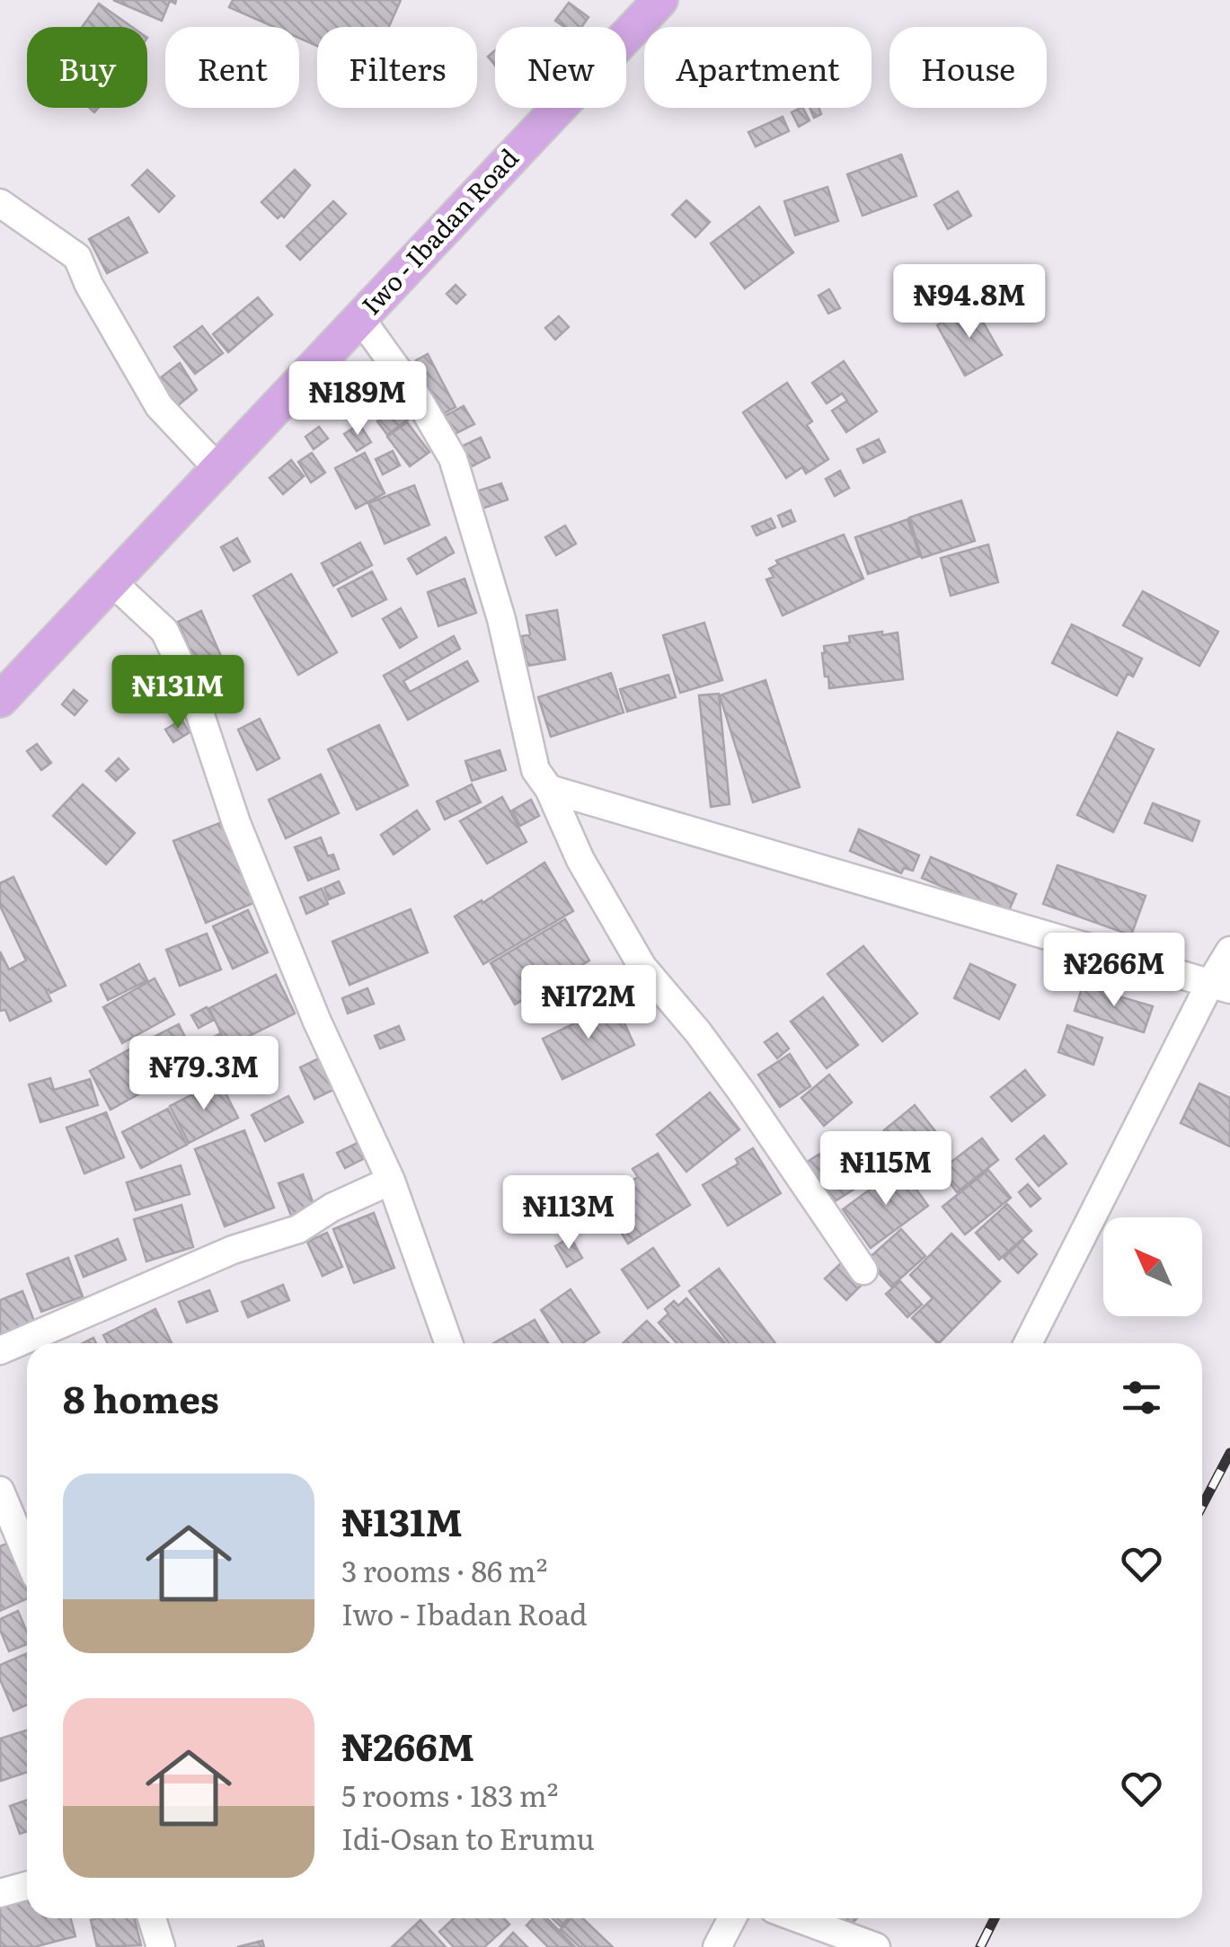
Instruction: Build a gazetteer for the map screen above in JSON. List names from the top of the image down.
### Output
{
  "streets": {
    "main road": ["Iwo - Ibadan Road"]
  },
  "north": "top left",
  "page": {
    "chip": [
      "Buy",
      "Rent",
      "Filters",
      "New",
      "Apartment",
      "House"
    ],
    "price": [
      "₦94.8M",
      "₦189M",
      "₦131M",
      "₦266M",
      "₦172M",
      "₦79.3M",
      "₦115M",
      "₦113M"
    ],
    "heading": "8 homes",
    "list": [
      {
        "name": "₦131M",
        "note": "3 rooms · 86 m² · Iwo - Ibadan Road"
      },
      {
        "name": "₦266M",
        "note": "5 rooms · 183 m² · Idi-Osan to Erumu"
      }
    ]
  }
}
